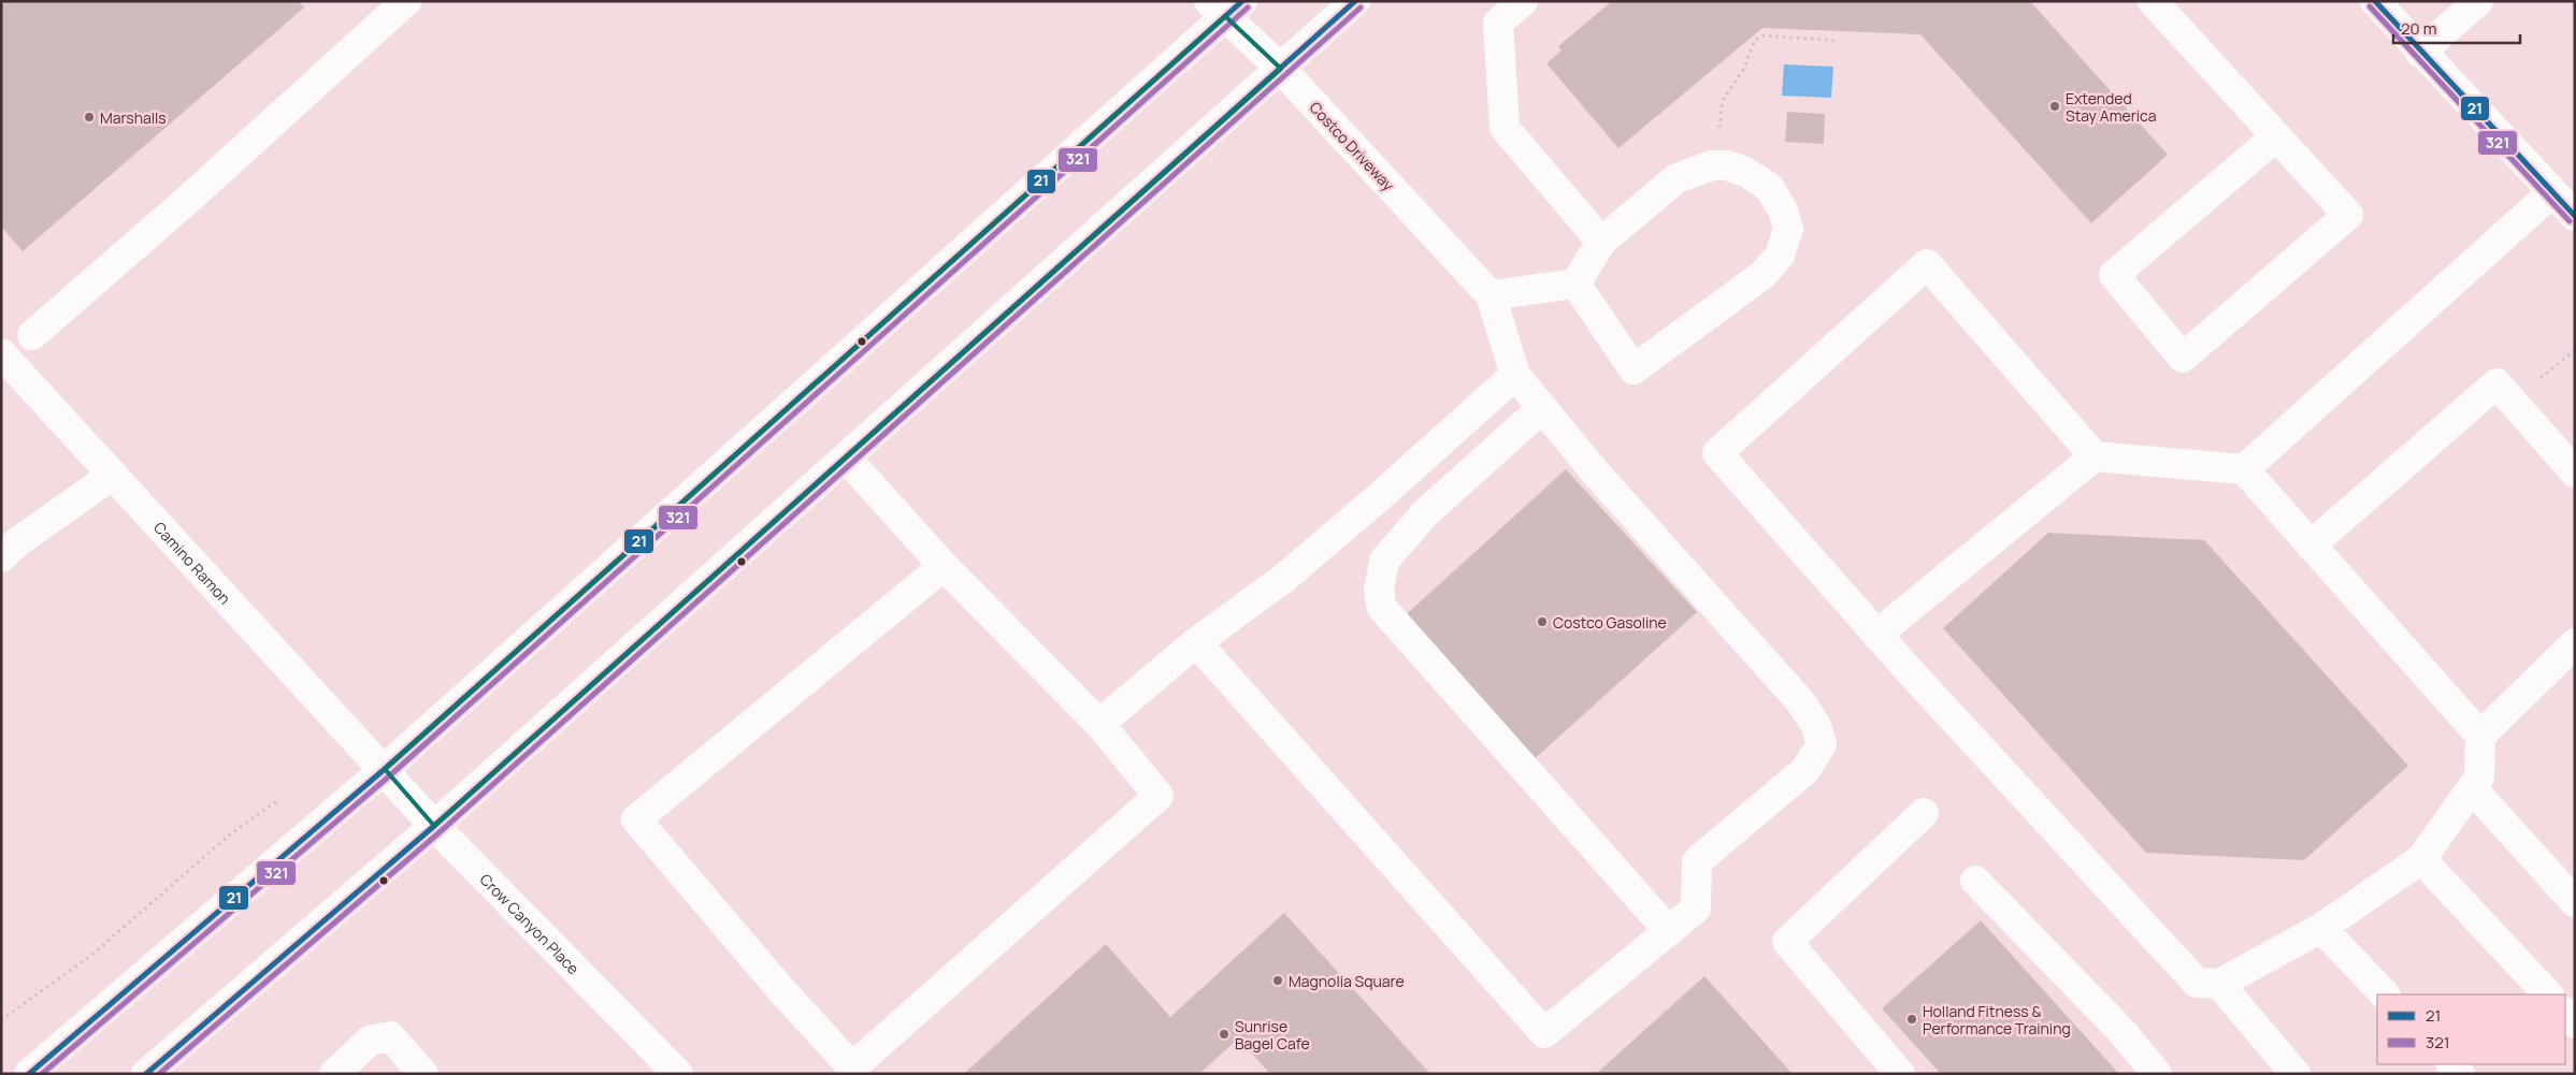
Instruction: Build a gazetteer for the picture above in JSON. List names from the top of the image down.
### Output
{
  "streets": {
    "street": ["Costco Driveway", "Camino Ramon", "Crow Canyon Place"]
  },
  "crossings": [
    ["Camino Ramon", "Crow Canyon Place"]
  ],
  "places": [
    "Extended Stay America",
    "Marshalls",
    "Costco Gasoline",
    "Magnolia Square",
    "Holland Fitness & Performance Training",
    "Sunrise Bagel Cafe"
  ],
  "lines": ["transit line 21", "transit line 321"],
  "legend": ["21", "321"],
  "scale_bar": "20 m"
}
